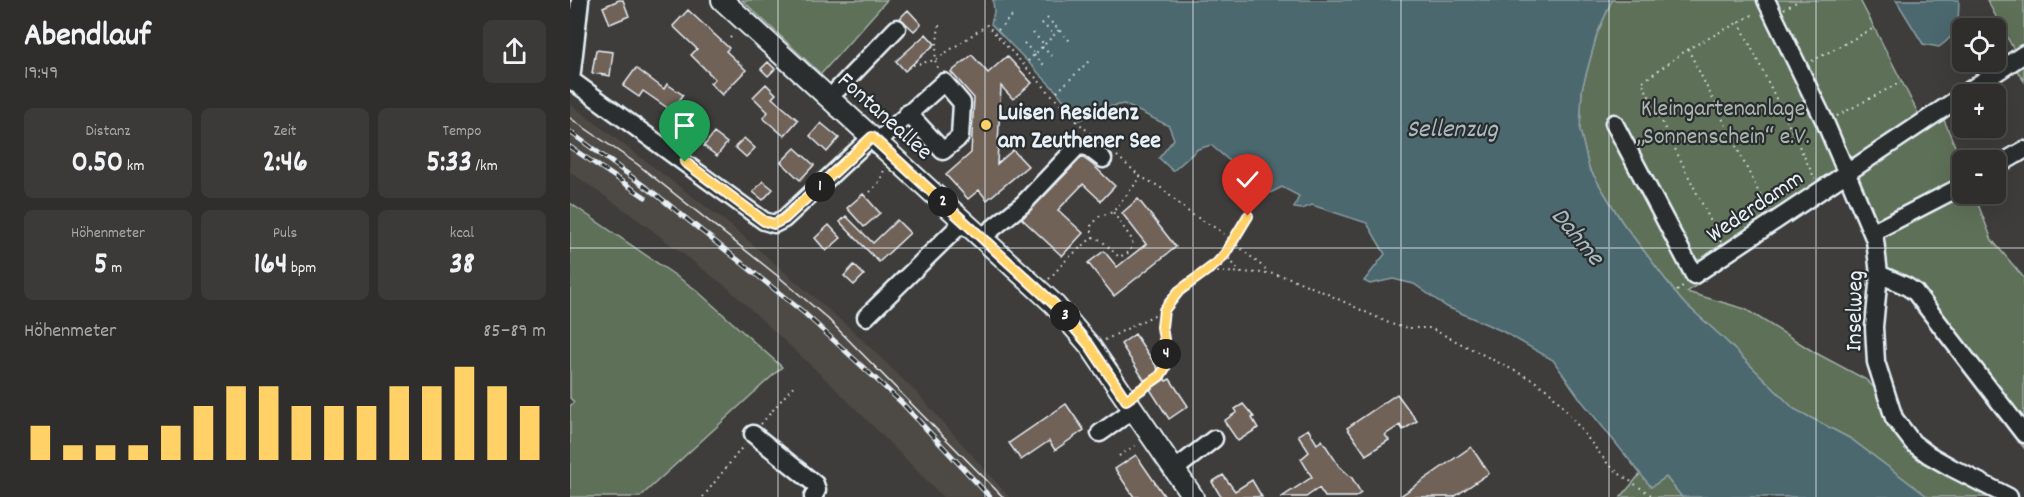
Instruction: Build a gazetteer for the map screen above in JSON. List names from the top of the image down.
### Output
{
  "streets": {
    "main road": ["Fontaneallee"],
    "street": ["Wederdamm", "Inselweg"]
  },
  "crossings": [
    ["Wederdamm", "Inselweg"]
  ],
  "water": ["Sellenzug", "Dahme"],
  "parks": ["Kleingartenanlage „Sonnenschein“ e.V."],
  "places": ["Luisen Residenz am Zeuthener See"],
  "page": {
    "heading": ["Abendlauf", "19:49"],
    "map_buttons": ["+", "−"],
    "stats": [
      ["Distanz", "0.50 km"],
      ["Zeit", "2:46"],
      ["Tempo", "5:33 /km"],
      ["Höhenmeter", "5 m"],
      ["Puls", "164 bpm"],
      ["kcal", "38"]
    ],
    "pins": [
      "1",
      "2",
      "3",
      "4"
    ],
    "chart": ["Höhenmeter", "85–89 m"]
  }
}
